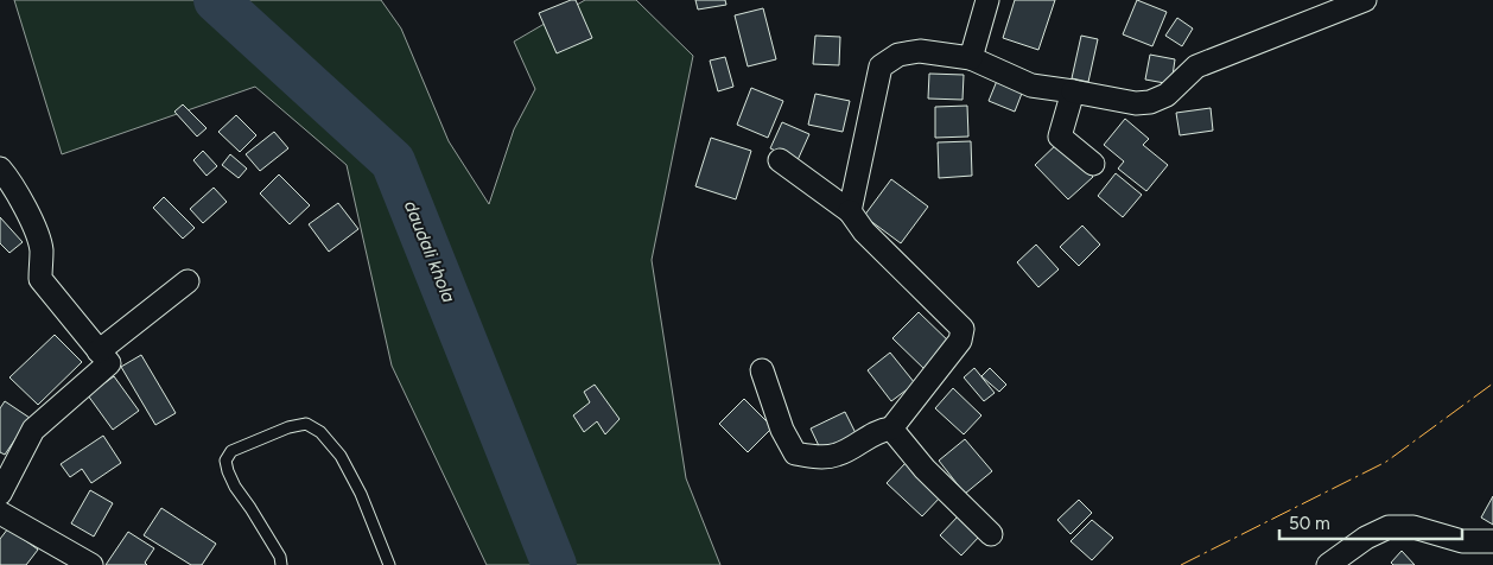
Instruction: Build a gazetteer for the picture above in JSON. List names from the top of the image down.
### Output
{
  "water": ["daudali khola"],
  "scale_bar": "50 m"
}
